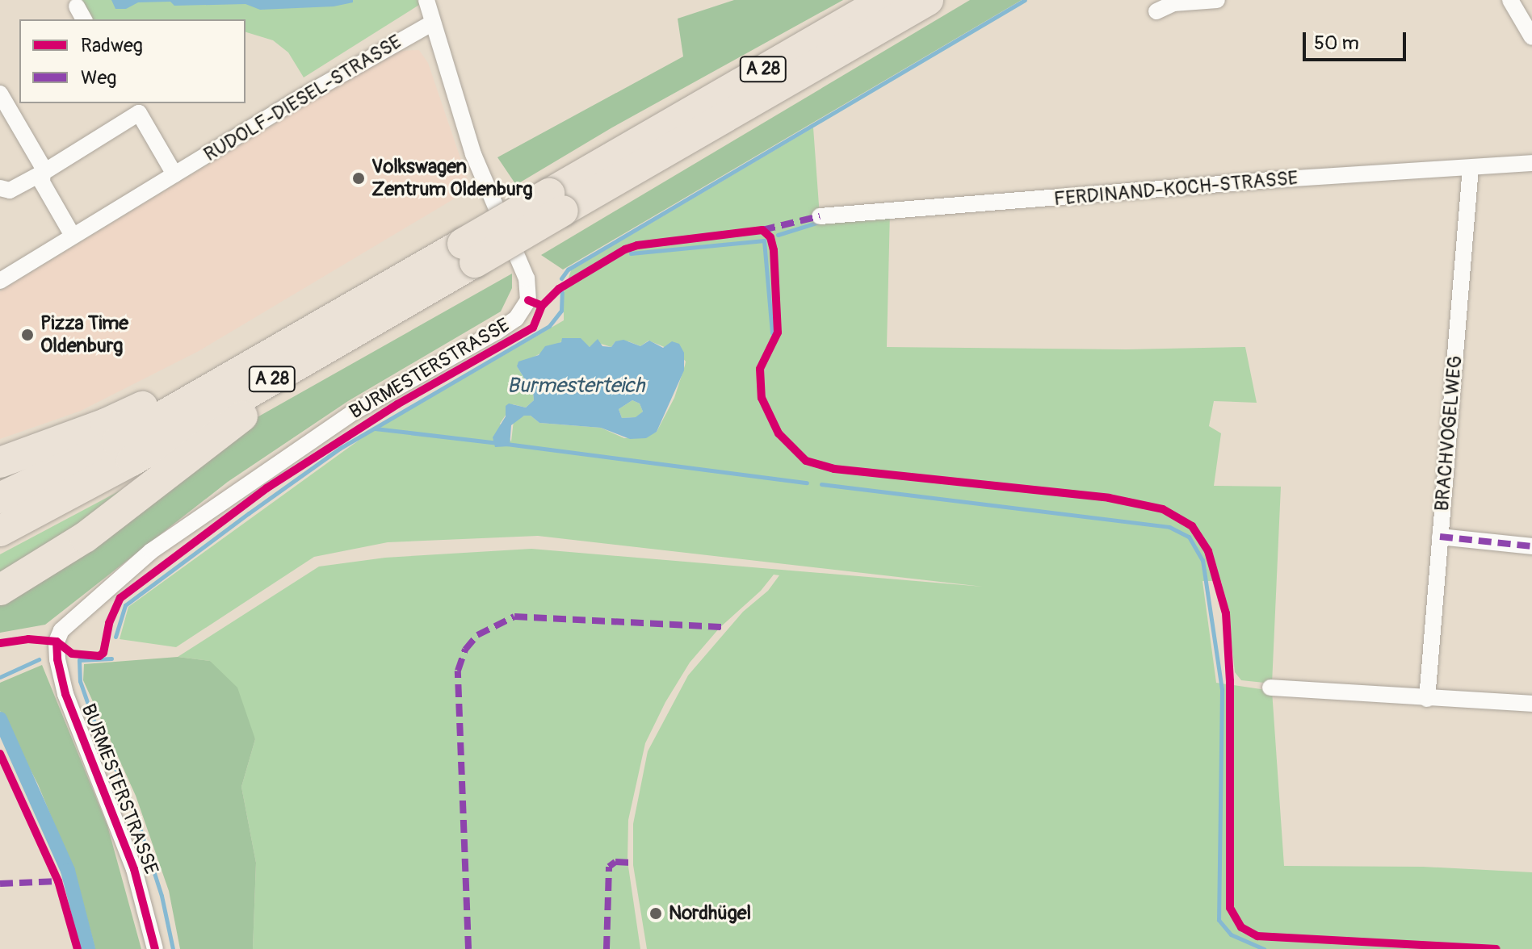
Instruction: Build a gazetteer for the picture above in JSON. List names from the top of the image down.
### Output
{
  "streets": {
    "highway": ["A 28"],
    "street": [
      "RUDOLF-DIESEL-STRASSE",
      "FERDINAND-KOCH-STRASSE",
      "BURMESTERSTRASSE",
      "BRACHVOGELWEG"
    ]
  },
  "crossings": [
    ["RUDOLF-DIESEL-STRASSE", "BURMESTERSTRASSE"],
    ["FERDINAND-KOCH-STRASSE", "BRACHVOGELWEG"]
  ],
  "water": ["Burmesterteich"],
  "places": ["Volkswagen Zentrum Oldenburg", "Pizza Time Oldenburg", "Nordhügel"],
  "legend": ["Radweg", "Weg"],
  "scale_bar": "50 m"
}
